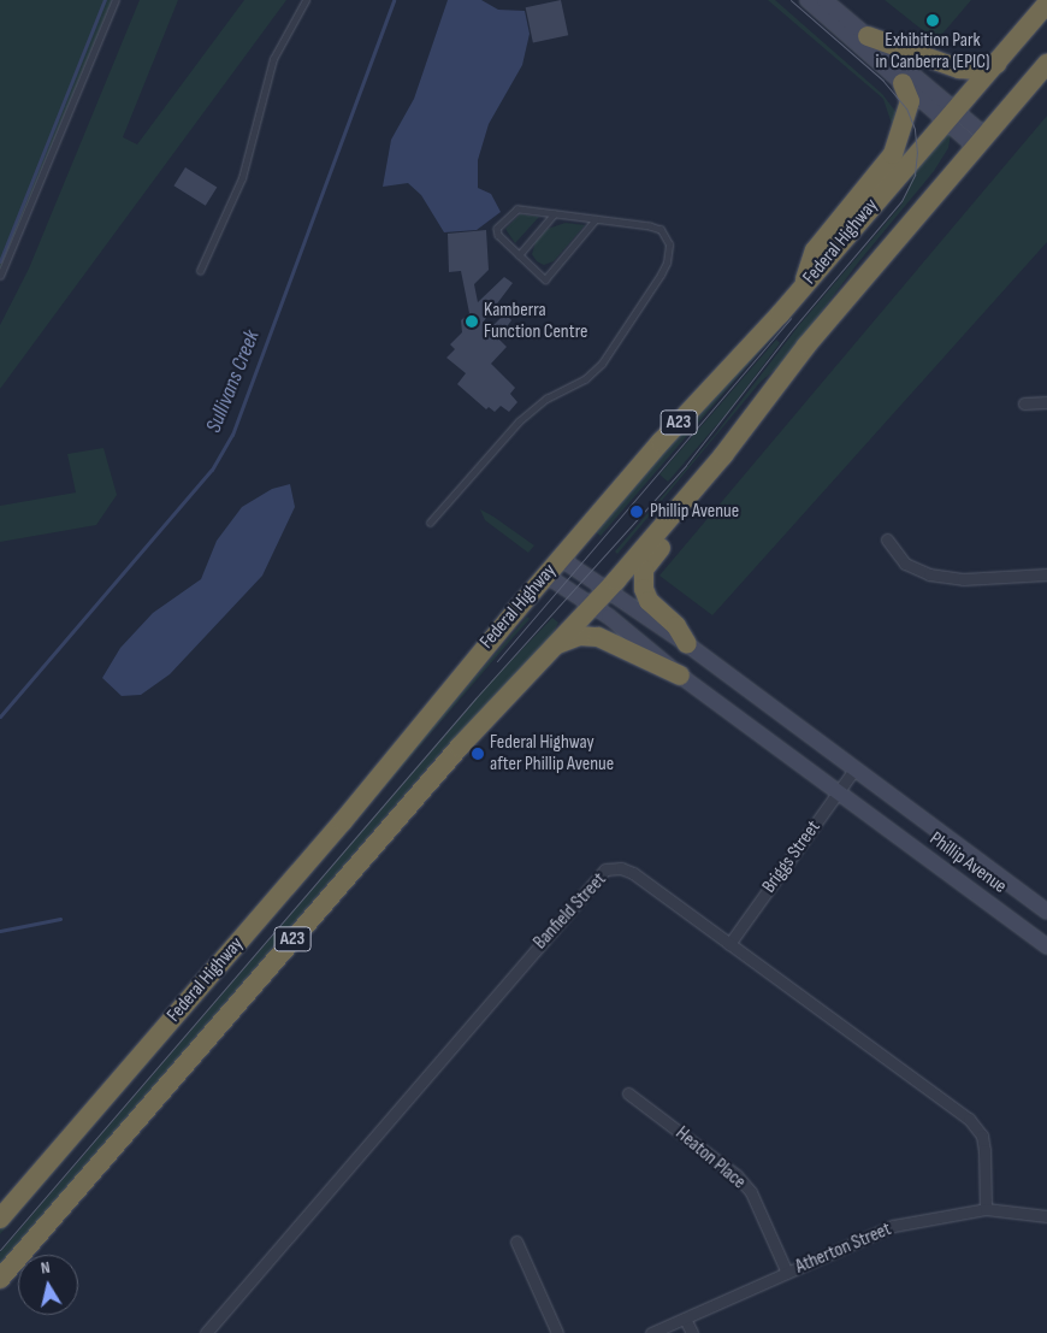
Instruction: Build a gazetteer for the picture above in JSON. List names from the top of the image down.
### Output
{
  "streets": {
    "highway": ["Federal Highway", "A23"],
    "main road": ["Phillip Avenue"],
    "street": [
      "Briggs Street",
      "Banfield Street",
      "Heaton Place",
      "Atherton Street"
    ]
  },
  "crossings": [
    ["Federal Highway", "Phillip Avenue"],
    ["Briggs Street", "Phillip Avenue"],
    ["Briggs Street", "Banfield Street"],
    ["Banfield Street", "Atherton Street"],
    ["Heaton Place", "Atherton Street"]
  ],
  "water": ["Sullivans Creek"],
  "places": [
    "Exhibition Park in Canberra (EPIC)",
    "Kamberra Function Centre",
    "Phillip Avenue",
    "Federal Highway after Phillip Avenue"
  ],
  "north": "top"
}
